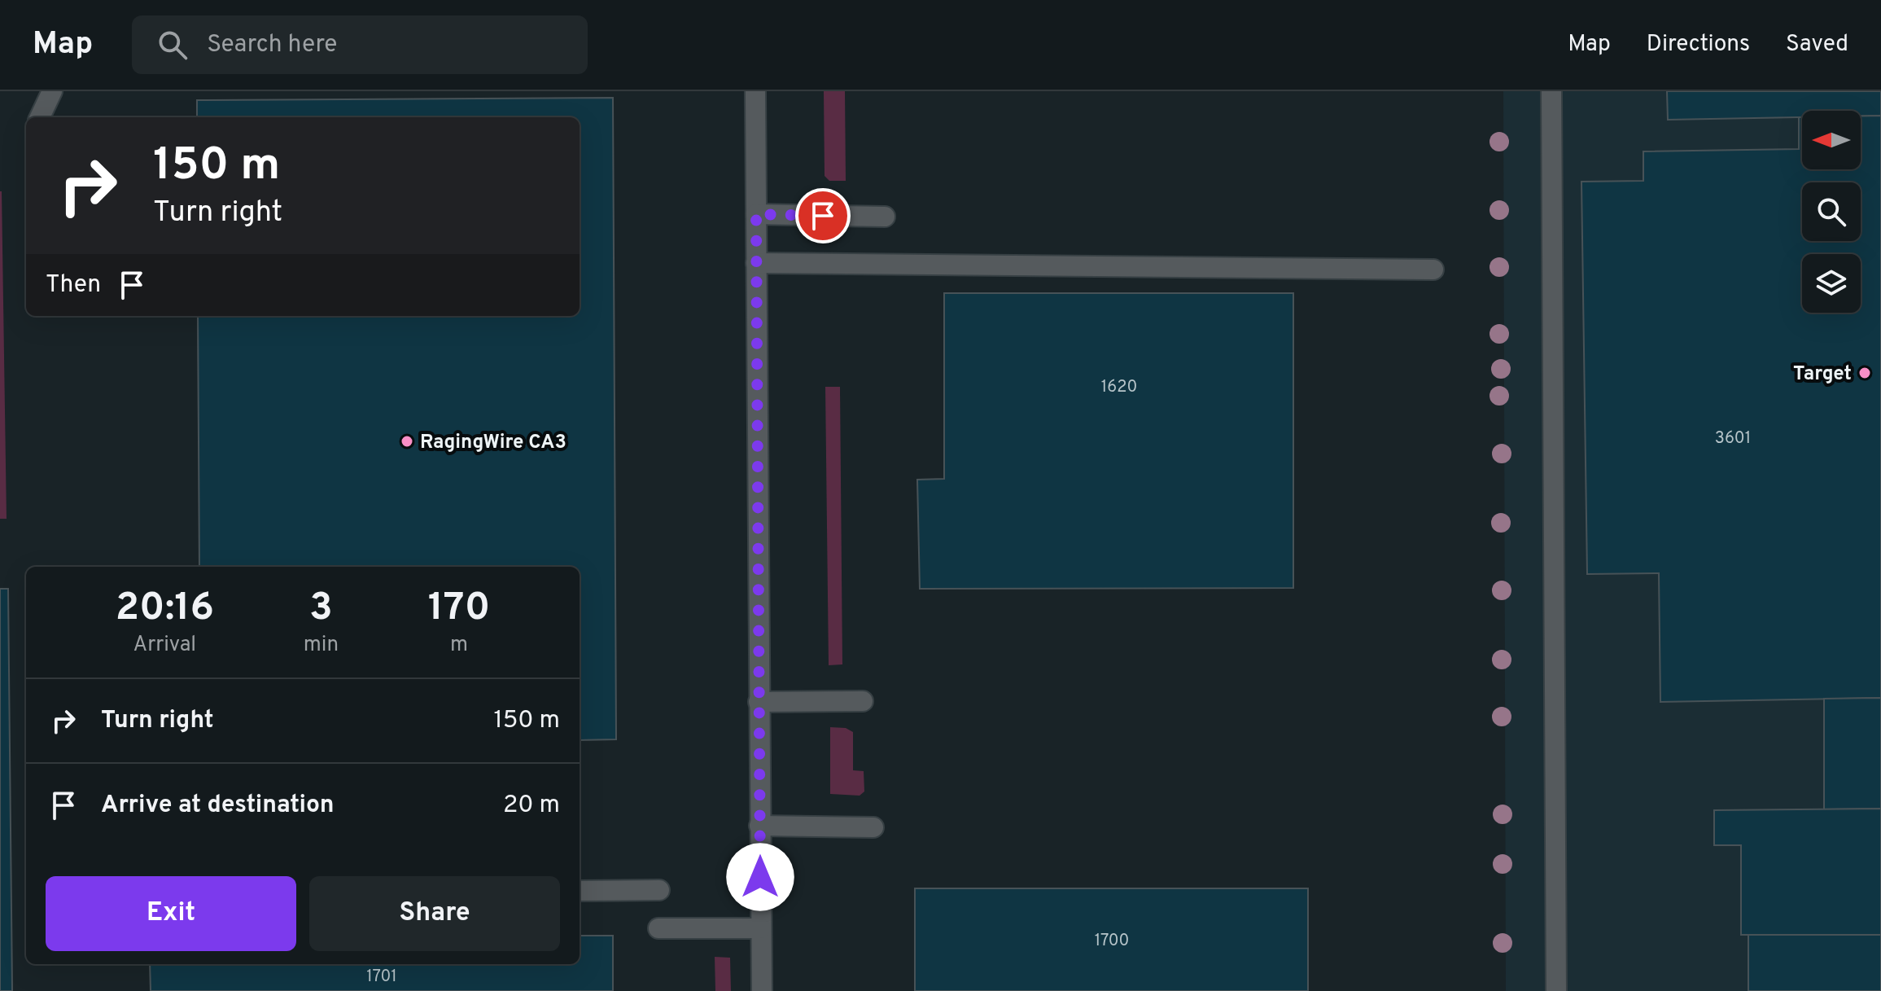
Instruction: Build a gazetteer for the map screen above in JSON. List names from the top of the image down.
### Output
{
  "places": ["Target", "RagingWire CA3"],
  "house_numbers": [
    "1620",
    "3601",
    "1700",
    "1701"
  ],
  "north": "left",
  "page": {
    "header": "Map",
    "search": "Search here",
    "nav": ["Map", "Directions", "Saved"],
    "turn": ["150 m", "Turn right"],
    "then": "Then",
    "eta": [
      "20:16",
      "Arrival",
      "3",
      "min",
      "170",
      "m"
    ],
    "list": [
      {
        "name": "Turn right",
        "value": "150 m"
      },
      {
        "name": "Arrive at destination",
        "value": "20 m"
      }
    ],
    "buttons": ["Exit", "Share"]
  }
}
